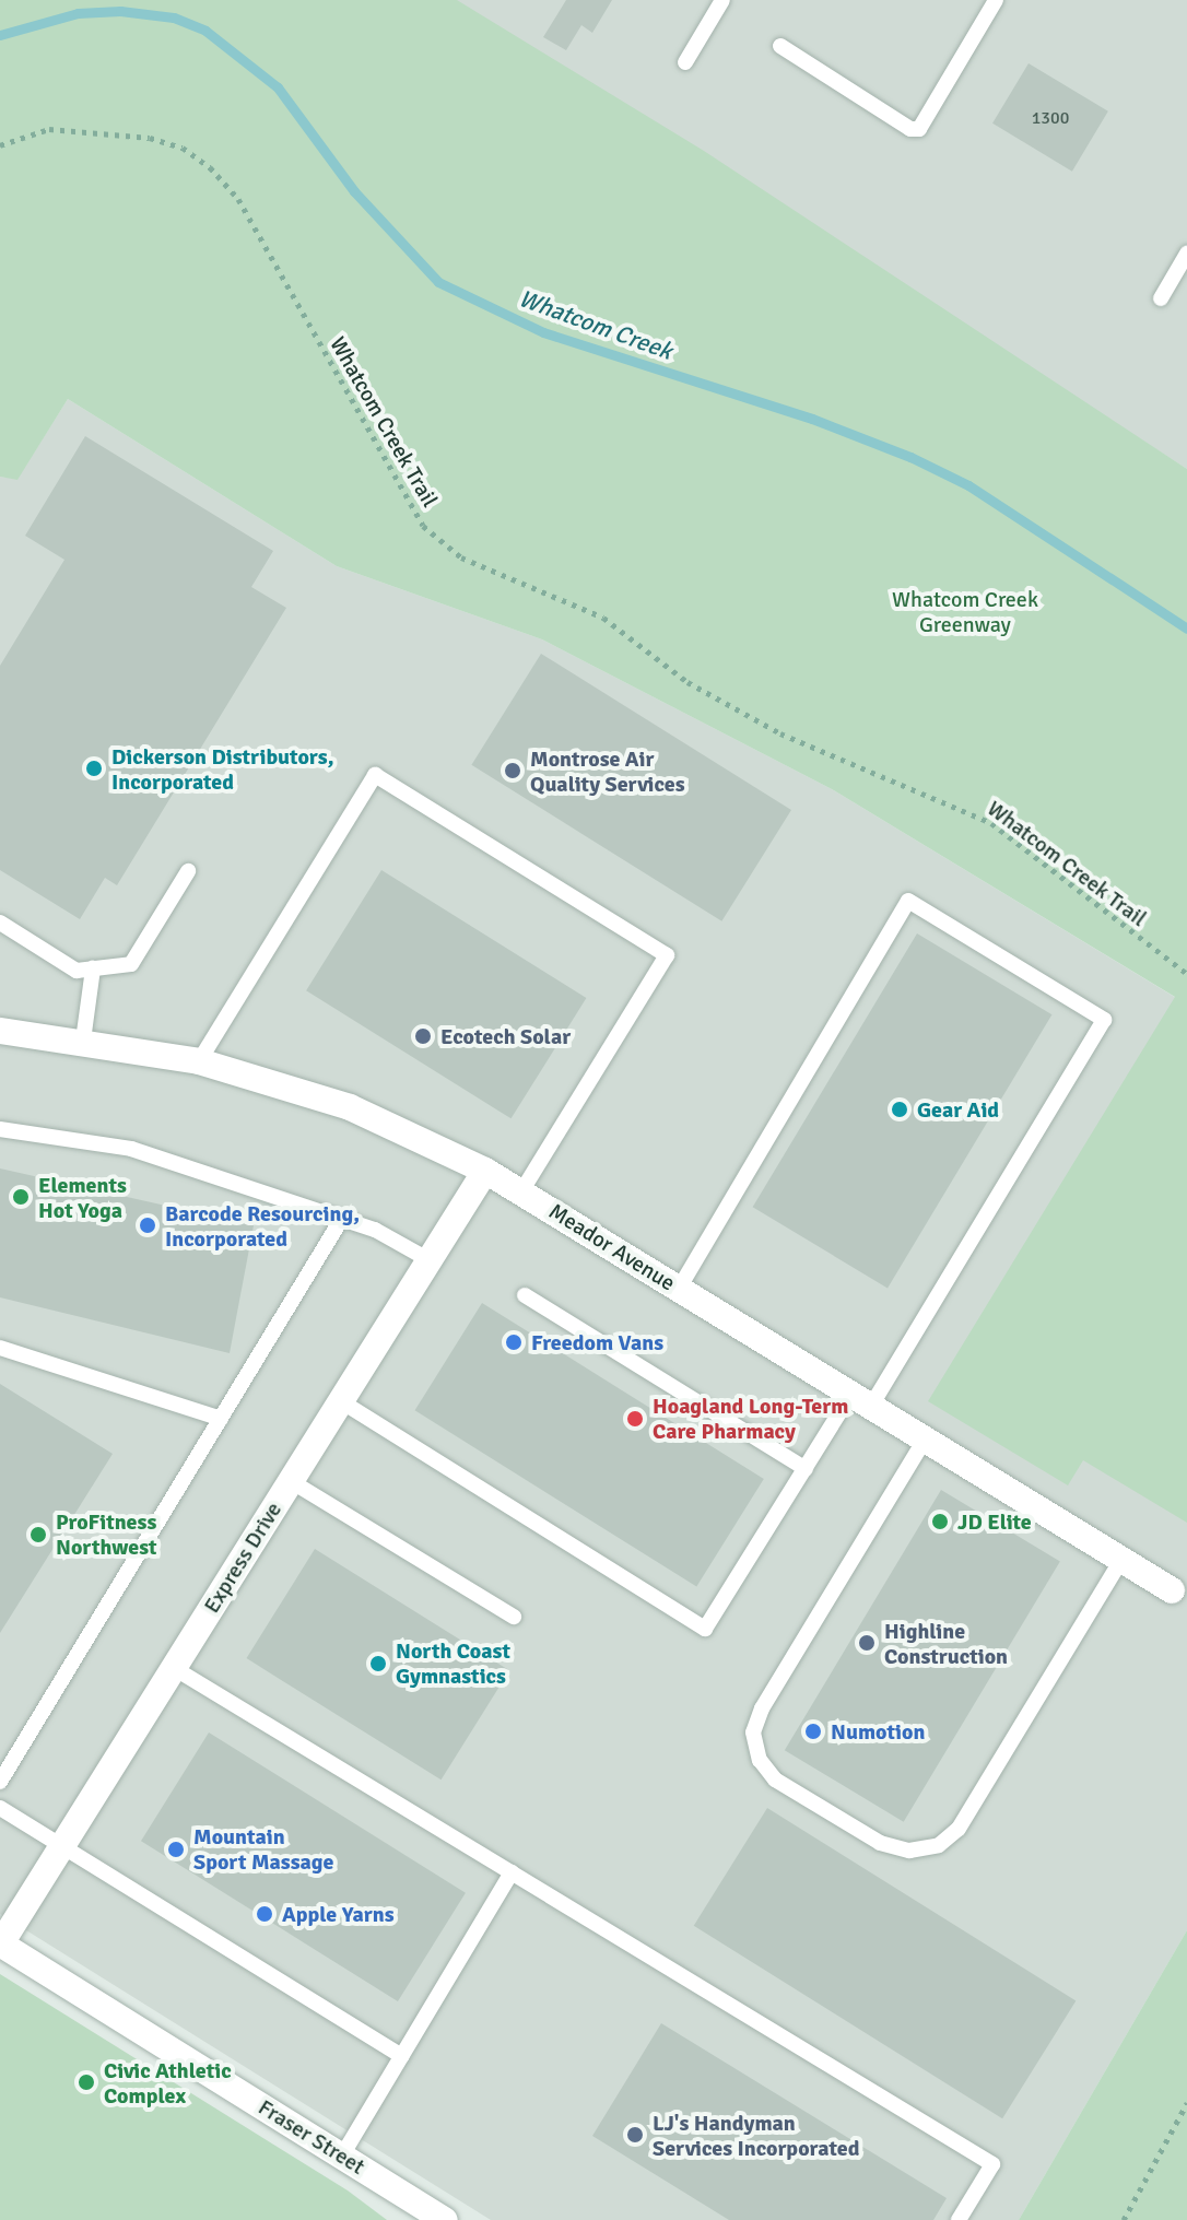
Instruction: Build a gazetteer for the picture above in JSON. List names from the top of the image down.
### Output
{
  "streets": {
    "street": ["Meador Avenue", "Express Drive", "Fraser Street"],
    "path": ["Whatcom Creek Trail"]
  },
  "crossings": [
    ["Meador Avenue", "Express Drive"],
    ["Express Drive", "Fraser Street"]
  ],
  "water": ["Whatcom Creek"],
  "parks": ["Whatcom Creek Greenway"],
  "places": [
    "Dickerson Distributors, Incorporated",
    "Montrose Air Quality Services",
    "Ecotech Solar",
    "Gear Aid",
    "Elements Hot Yoga",
    "Barcode Resourcing, Incorporated",
    "Freedom Vans",
    "Hoagland Long-Term Care Pharmacy",
    "JD Elite",
    "ProFitness Northwest",
    "Highline Construction",
    "North Coast Gymnastics",
    "Numotion",
    "Mountain Sport Massage",
    "Apple Yarns",
    "Civic Athletic Complex",
    "LJ's Handyman Services Incorporated"
  ],
  "house_numbers": ["1300"]
}
